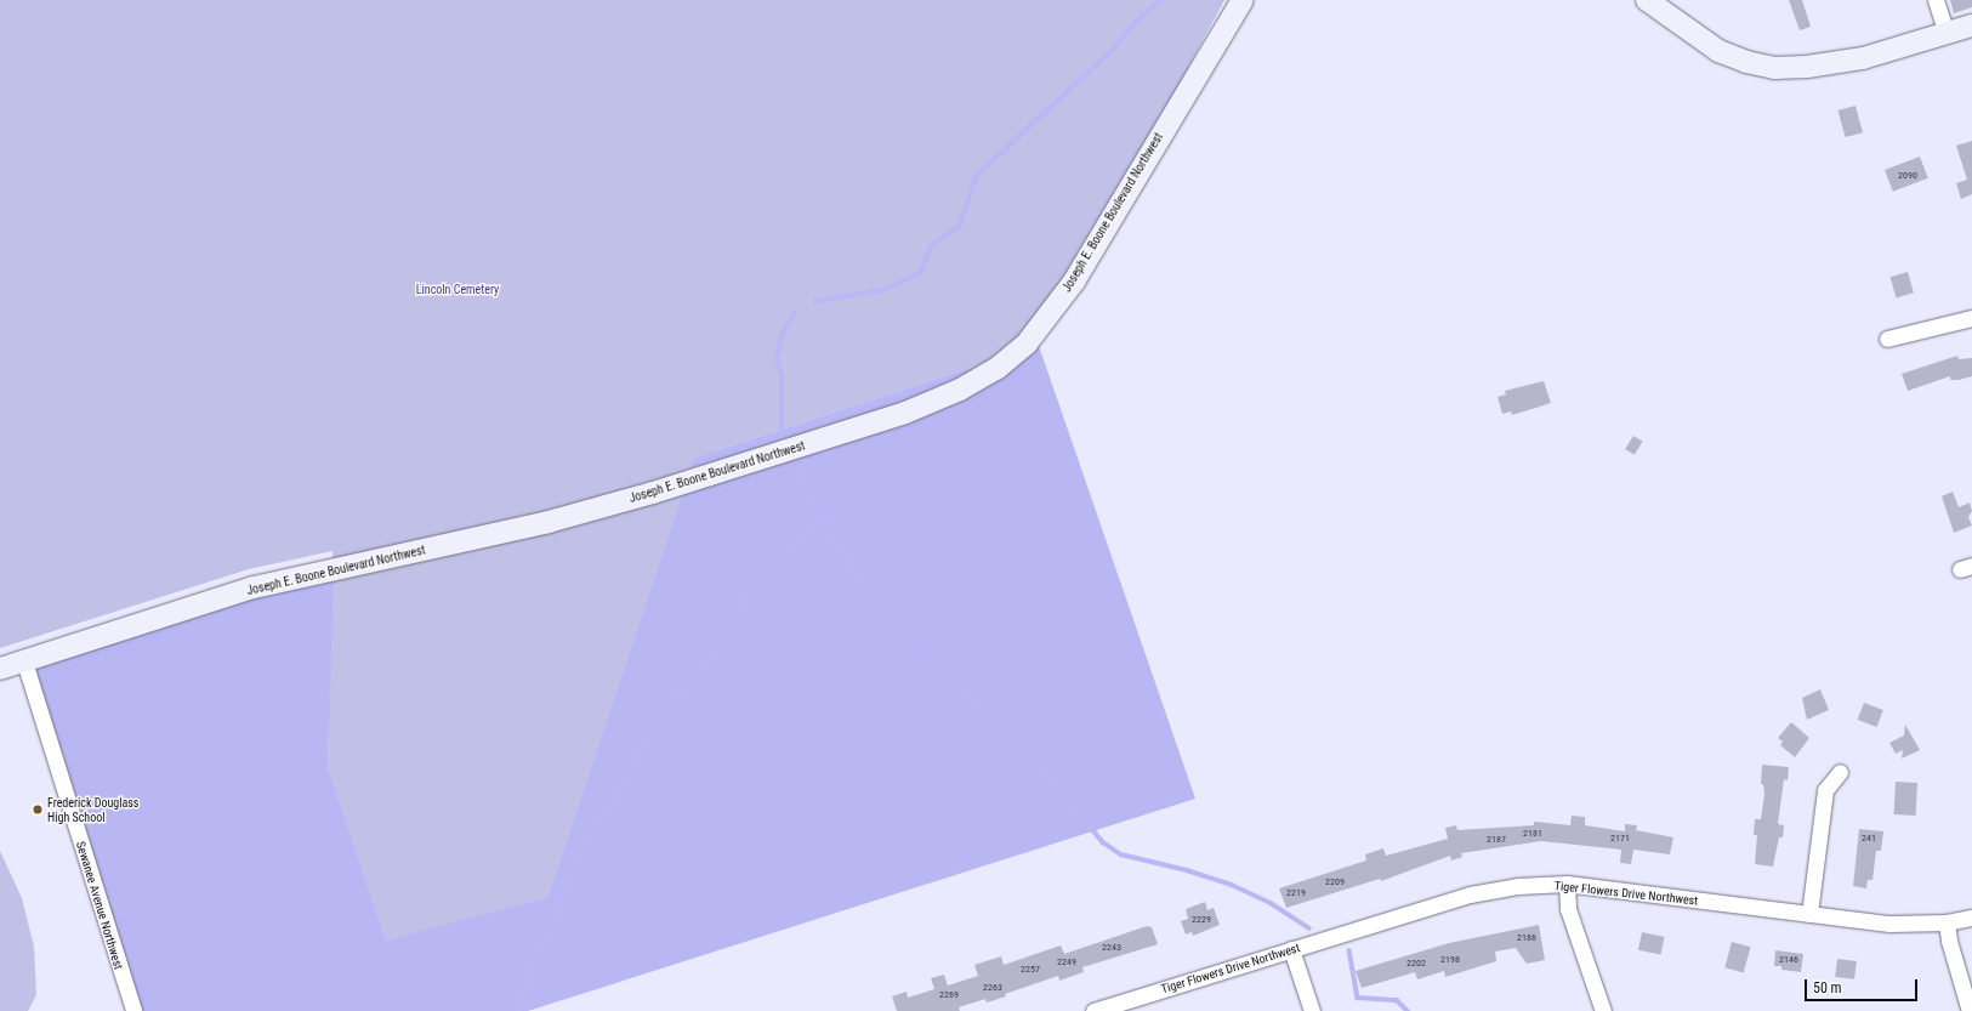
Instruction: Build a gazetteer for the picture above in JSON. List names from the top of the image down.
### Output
{
  "streets": {
    "main road": ["Joseph E. Boone Boulevard Northwest"],
    "street": ["Tiger Flowers Drive Northwest", "Sewanee Avenue Northwest"]
  },
  "crossings": [
    ["Joseph E. Boone Boulevard Northwest", "Sewanee Avenue Northwest"]
  ],
  "parks": ["Lincoln Cemetery"],
  "places": ["Frederick Douglass High School"],
  "house_numbers": [
    "2090",
    "2181",
    "2171",
    "241",
    "2187",
    "2209",
    "2219",
    "2229",
    "2186",
    "2243",
    "2198",
    "2146",
    "2249",
    "2202",
    "2257",
    "2263",
    "2269"
  ],
  "scale_bar": "50 m"
}
